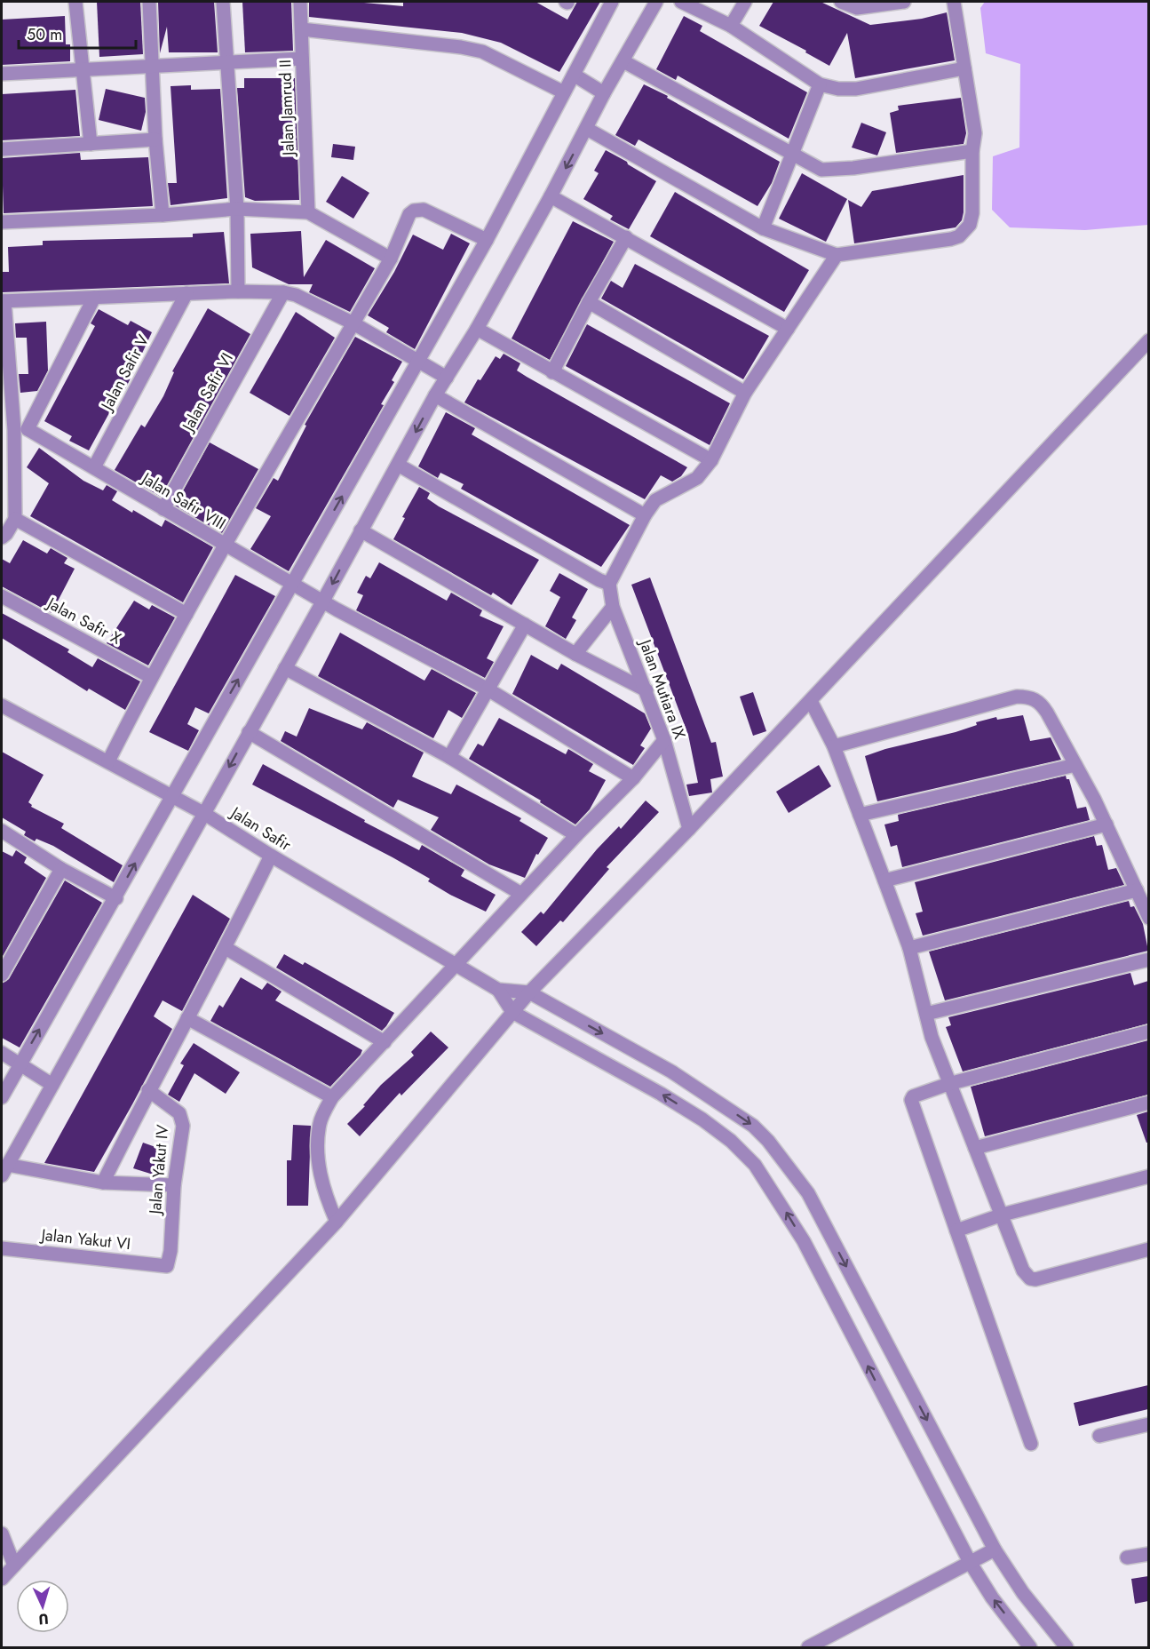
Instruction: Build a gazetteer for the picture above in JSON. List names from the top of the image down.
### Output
{
  "streets": {
    "street": [
      "Jalan Jamrud II",
      "Jalan Safir V",
      "Jalan Safir VI",
      "Jalan Safir VIII",
      "Jalan Safir X",
      "Jalan Mutiara IX",
      "Jalan Safir",
      "Jalan Yakut IV",
      "Jalan Yakut VI"
    ]
  },
  "crossings": [
    ["Jalan Safir V", "Jalan Safir VIII"],
    ["Jalan Safir VI", "Jalan Safir VIII"],
    ["Jalan Yakut IV", "Jalan Yakut VI"]
  ],
  "scale_bar": "50 m",
  "north": "bottom"
}
